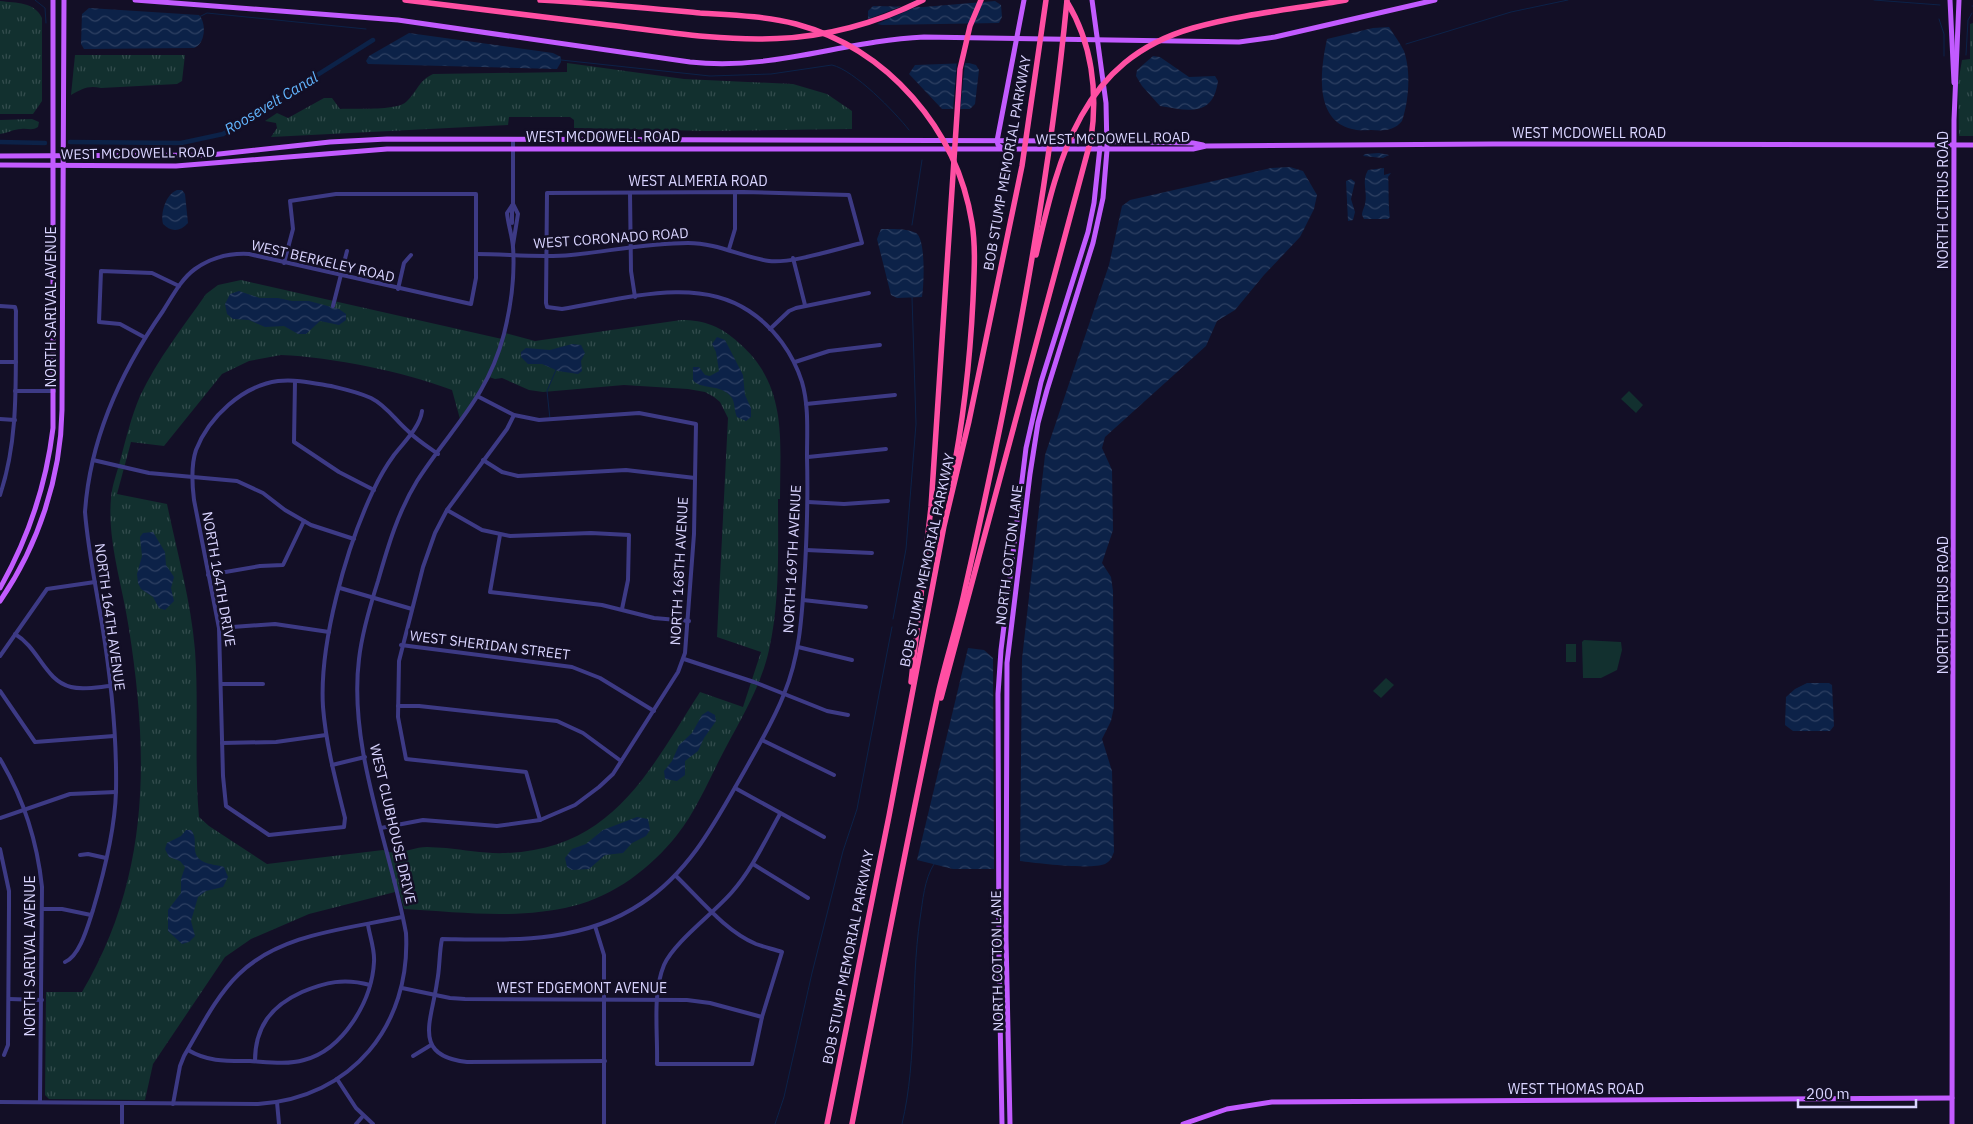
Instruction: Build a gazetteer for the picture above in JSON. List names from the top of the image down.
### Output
{
  "streets": {
    "highway": ["BOB STUMP MEMORIAL PARKWAY"],
    "main road": [
      "WEST MCDOWELL ROAD",
      "NORTH CITRUS ROAD",
      "NORTH SARIVAL AVENUE",
      "NORTH COTTON LANE",
      "WEST THOMAS ROAD"
    ],
    "street": [
      "WEST ALMERIA ROAD",
      "WEST CORONADO ROAD",
      "WEST BERKELEY ROAD",
      "NORTH 169TH AVENUE",
      "NORTH 168TH AVENUE",
      "NORTH 164TH DRIVE",
      "NORTH 164TH AVENUE",
      "WEST SHERIDAN STREET",
      "WEST CLUBHOUSE DRIVE",
      "WEST EDGEMONT AVENUE"
    ]
  },
  "crossings": [
    ["WEST MCDOWELL ROAD", "NORTH CITRUS ROAD"],
    ["WEST MCDOWELL ROAD", "NORTH SARIVAL AVENUE"],
    ["WEST MCDOWELL ROAD", "NORTH COTTON LANE"],
    ["WEST MCDOWELL ROAD", "WEST CLUBHOUSE DRIVE"],
    ["WEST ALMERIA ROAD", "WEST CORONADO ROAD"],
    ["NORTH CITRUS ROAD", "WEST THOMAS ROAD"],
    ["WEST CORONADO ROAD", "WEST BERKELEY ROAD"],
    ["WEST CORONADO ROAD", "WEST CLUBHOUSE DRIVE"],
    ["WEST BERKELEY ROAD", "NORTH 164TH AVENUE"],
    ["NORTH SARIVAL AVENUE", "WEST CLUBHOUSE DRIVE"],
    ["NORTH 169TH AVENUE", "WEST EDGEMONT AVENUE"],
    ["NORTH 168TH AVENUE", "WEST SHERIDAN STREET"],
    ["NORTH 168TH AVENUE", "WEST CLUBHOUSE DRIVE"],
    ["NORTH 164TH DRIVE", "WEST CLUBHOUSE DRIVE"],
    ["WEST CLUBHOUSE DRIVE", "WEST EDGEMONT AVENUE"]
  ],
  "water": ["Roosevelt Canal"],
  "scale_bar": "200 m"
}
